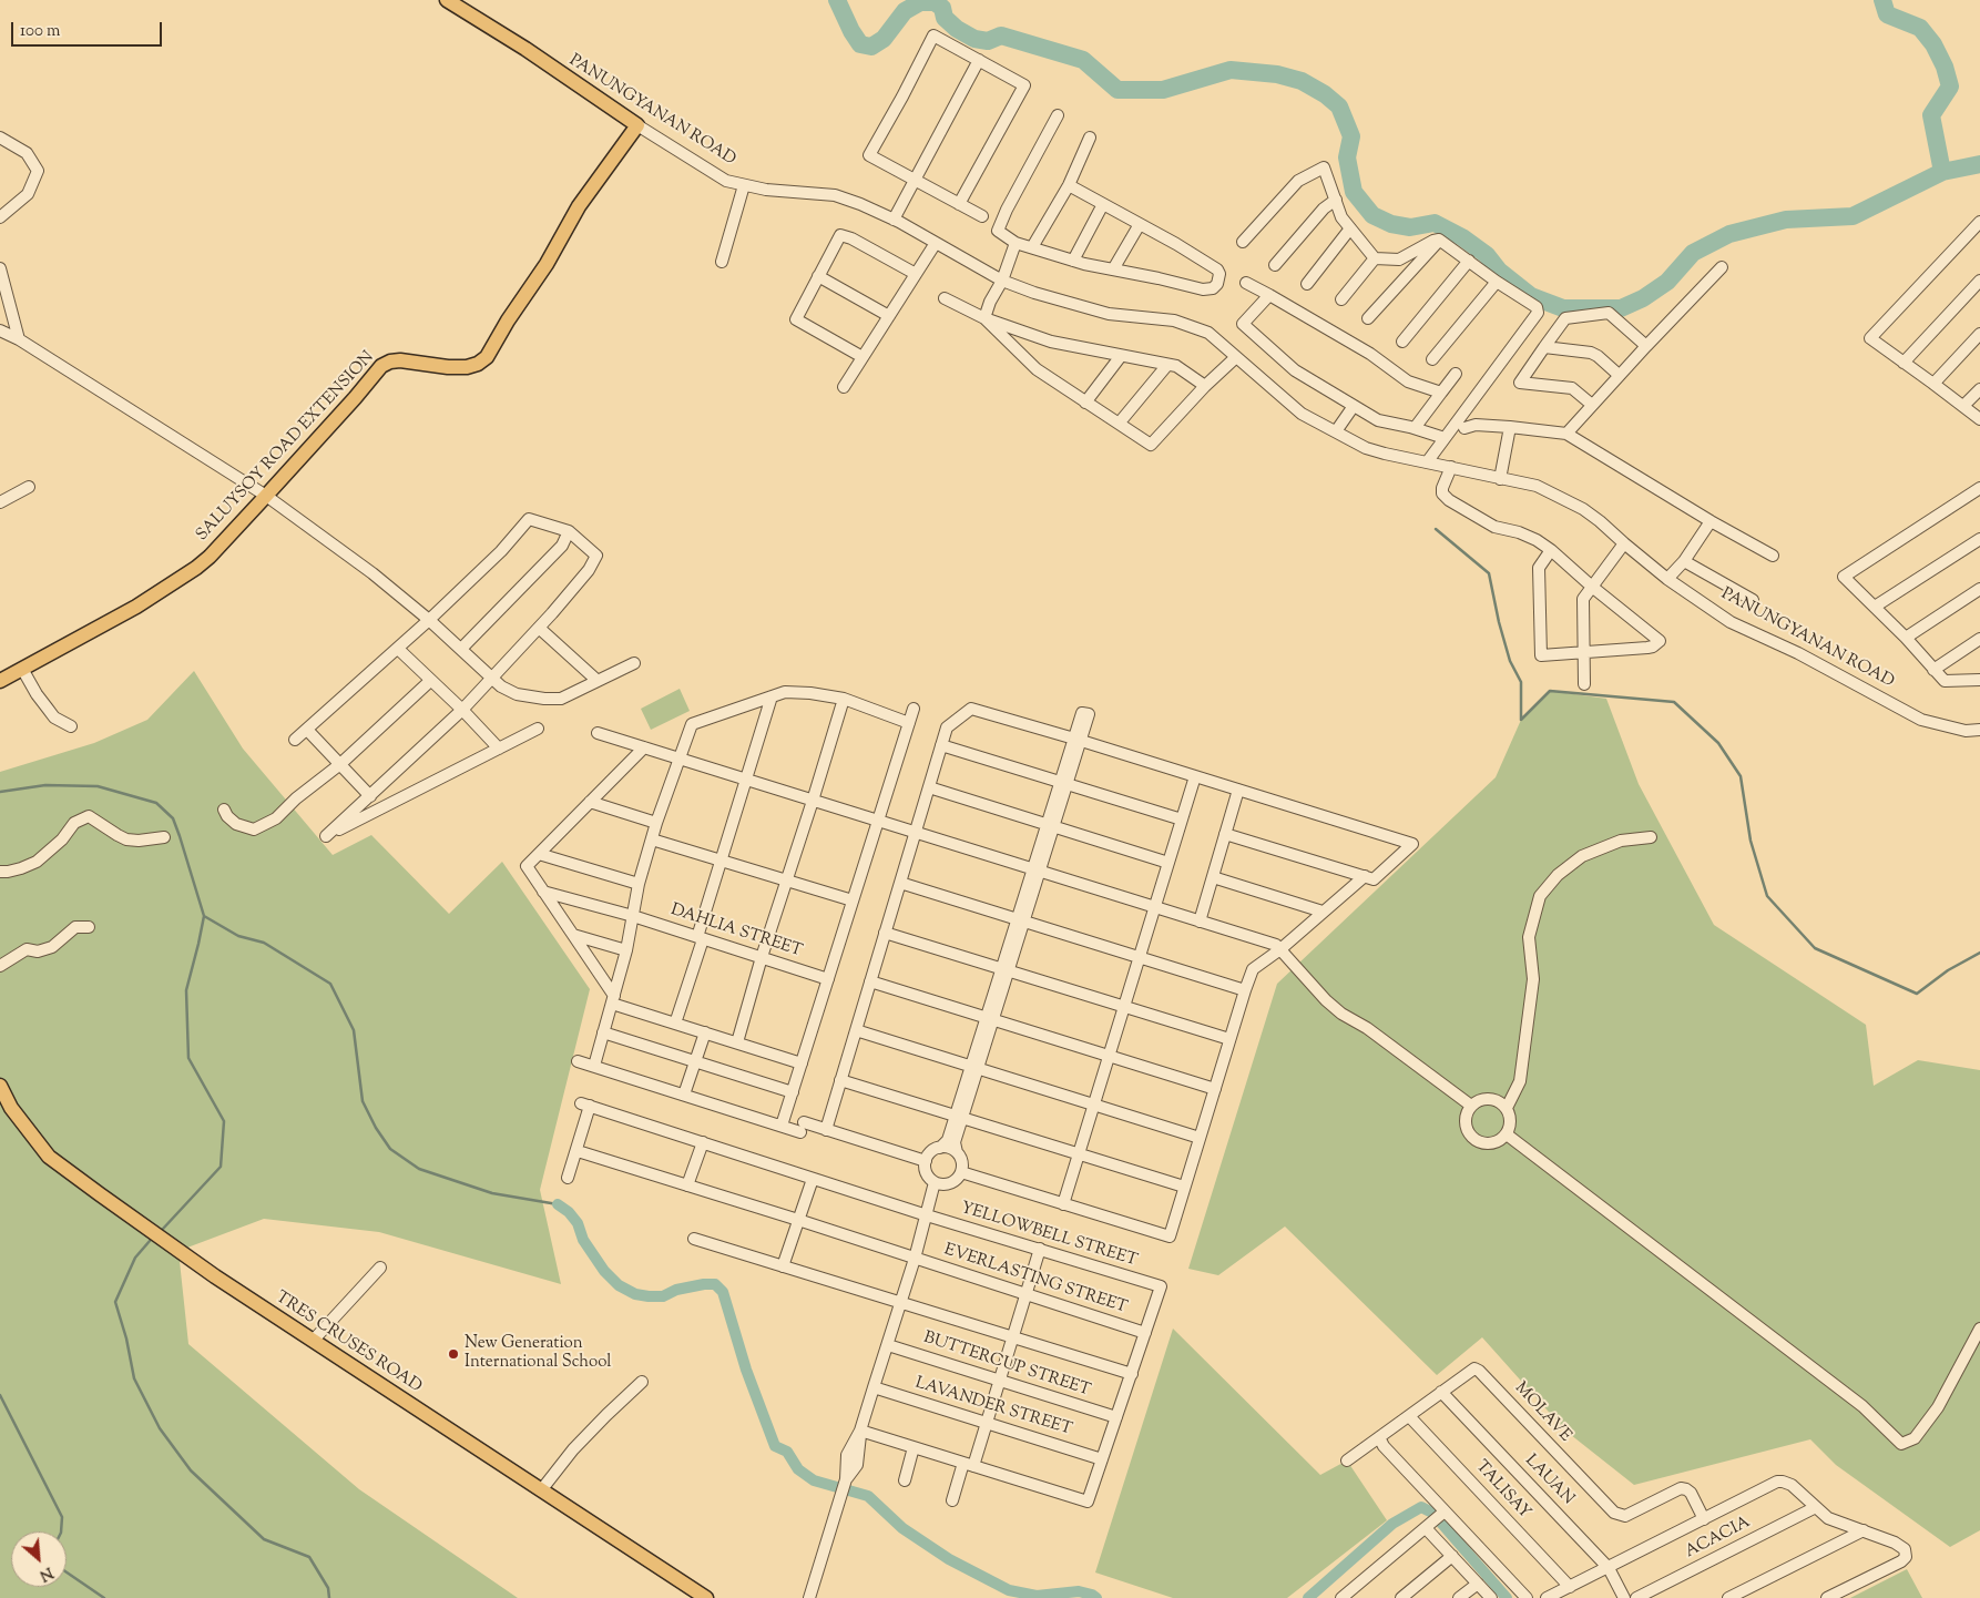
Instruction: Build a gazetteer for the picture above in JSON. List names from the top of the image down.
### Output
{
  "streets": {
    "main road": ["PANUNGYANAN ROAD", "SALUYSOY ROAD EXTENSION", "TRES CRUSES ROAD"],
    "street": [
      "DAHLIA STREET",
      "YELLOWBELL STREET",
      "EVERLASTING STREET",
      "BUTTERCUP STREET",
      "LAVANDER STREET",
      "MOLAVE",
      "LAUAN",
      "TALISAY",
      "ACACIA"
    ]
  },
  "crossings": [
    ["PANUNGYANAN ROAD", "SALUYSOY ROAD EXTENSION"],
    ["YELLOWBELL STREET", "EVERLASTING STREET"],
    ["MOLAVE", "LAUAN"],
    ["MOLAVE", "TALISAY"]
  ],
  "places": ["New Generation International School"],
  "scale_bar": "100 m",
  "north": "bottom right"
}
